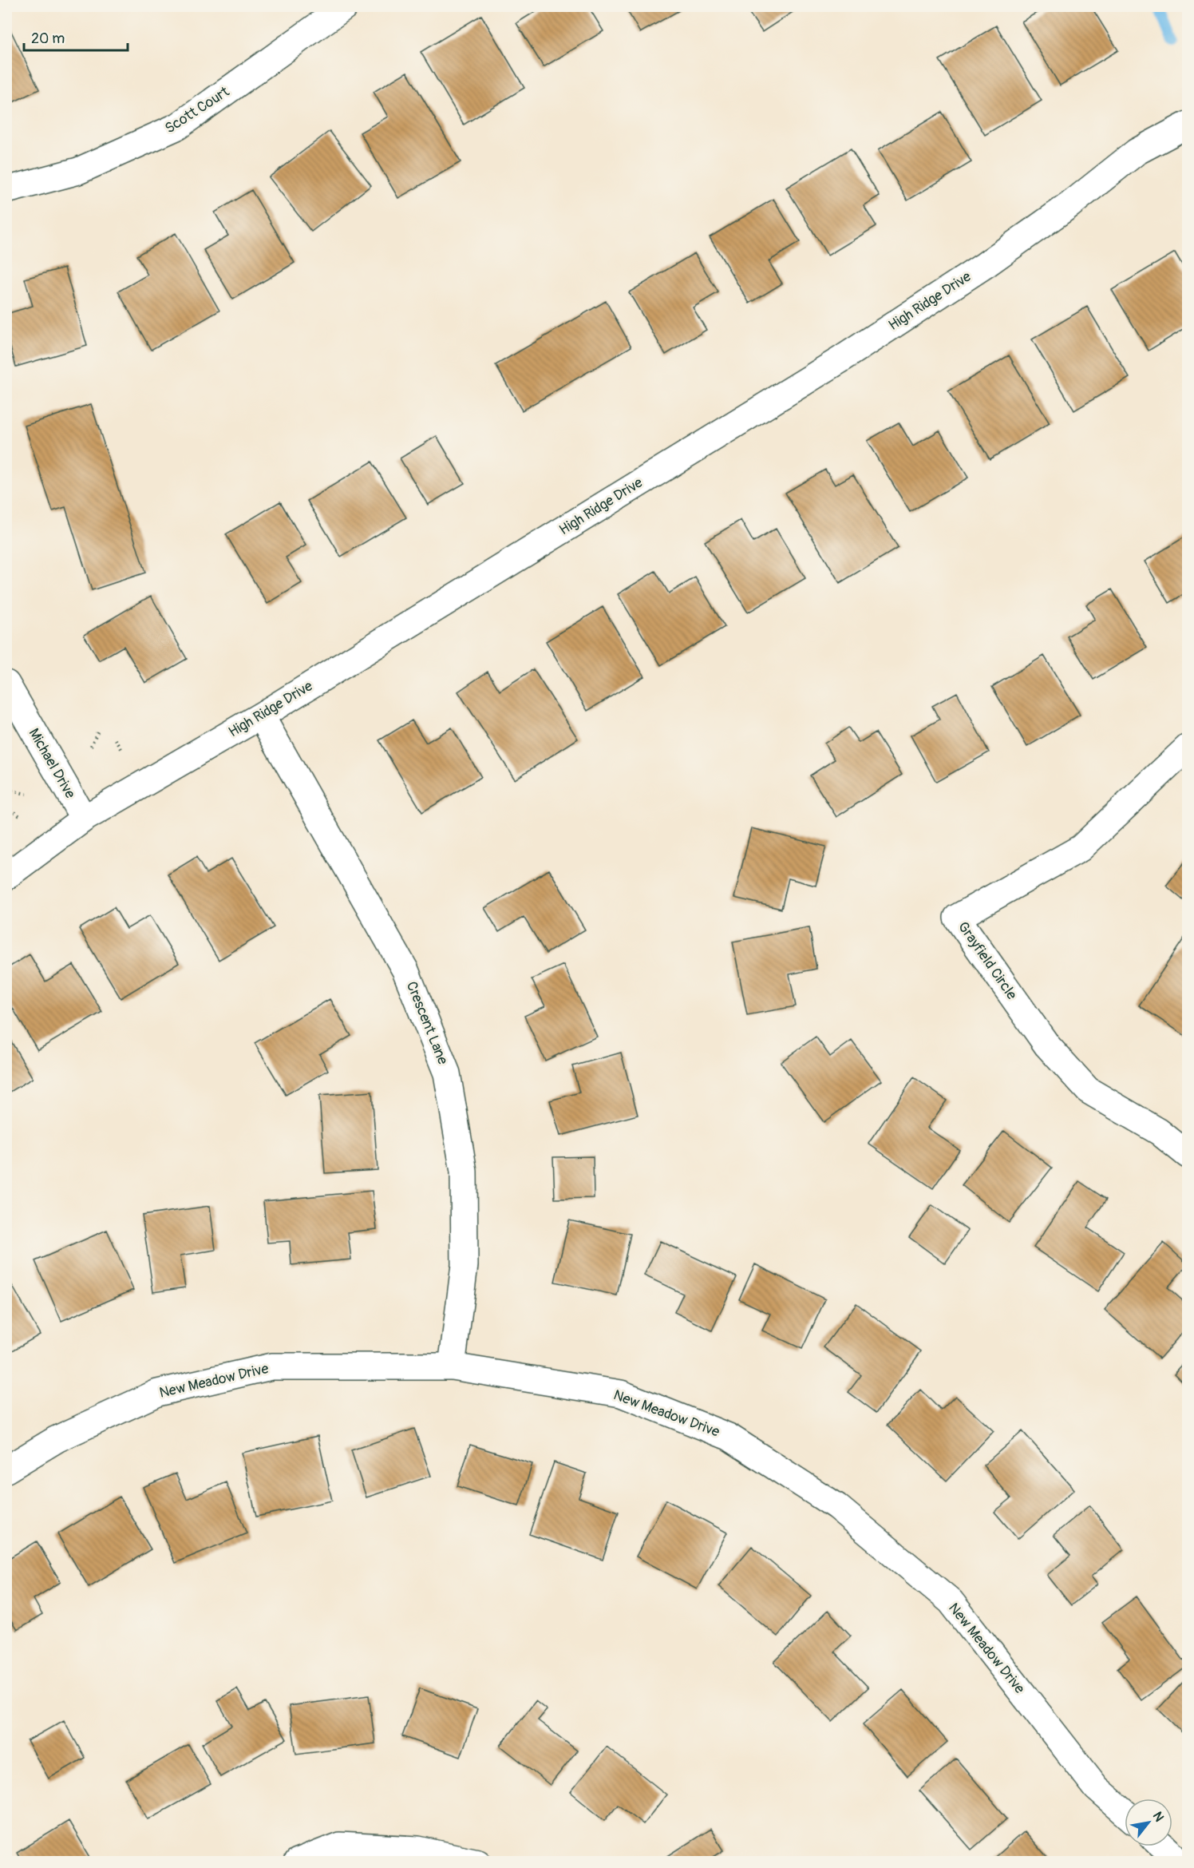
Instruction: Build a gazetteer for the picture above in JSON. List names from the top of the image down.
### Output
{
  "streets": {
    "street": [
      "Scott Court",
      "High Ridge Drive",
      "Michael Drive",
      "Grayfield Circle",
      "Crescent Lane",
      "New Meadow Drive"
    ]
  },
  "crossings": [
    ["High Ridge Drive", "Michael Drive"],
    ["High Ridge Drive", "Crescent Lane"],
    ["Crescent Lane", "New Meadow Drive"]
  ],
  "scale_bar": "20 m",
  "north": "top right"
}
